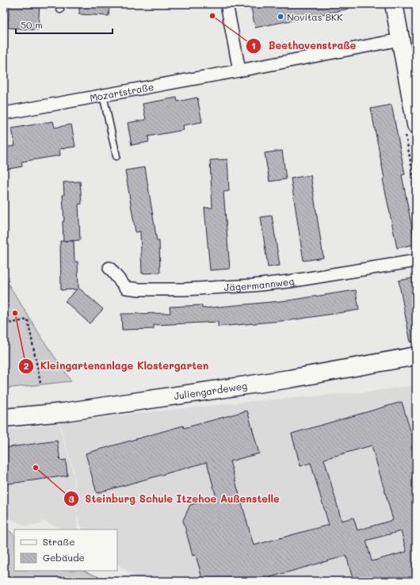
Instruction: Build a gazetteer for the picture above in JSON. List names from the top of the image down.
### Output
{
  "streets": {
    "street": ["Mozartstraße", "Jägermannweg", "Juliengardeweg"]
  },
  "places": [
    "Beethovenstraße",
    "Novitas BKK",
    "Kleingartenanlage Klostergarten",
    "Steinburg Schule Itzehoe Außenstelle"
  ],
  "legend": ["Straße", "Gebäude"],
  "scale_bar": "50 m"
}
